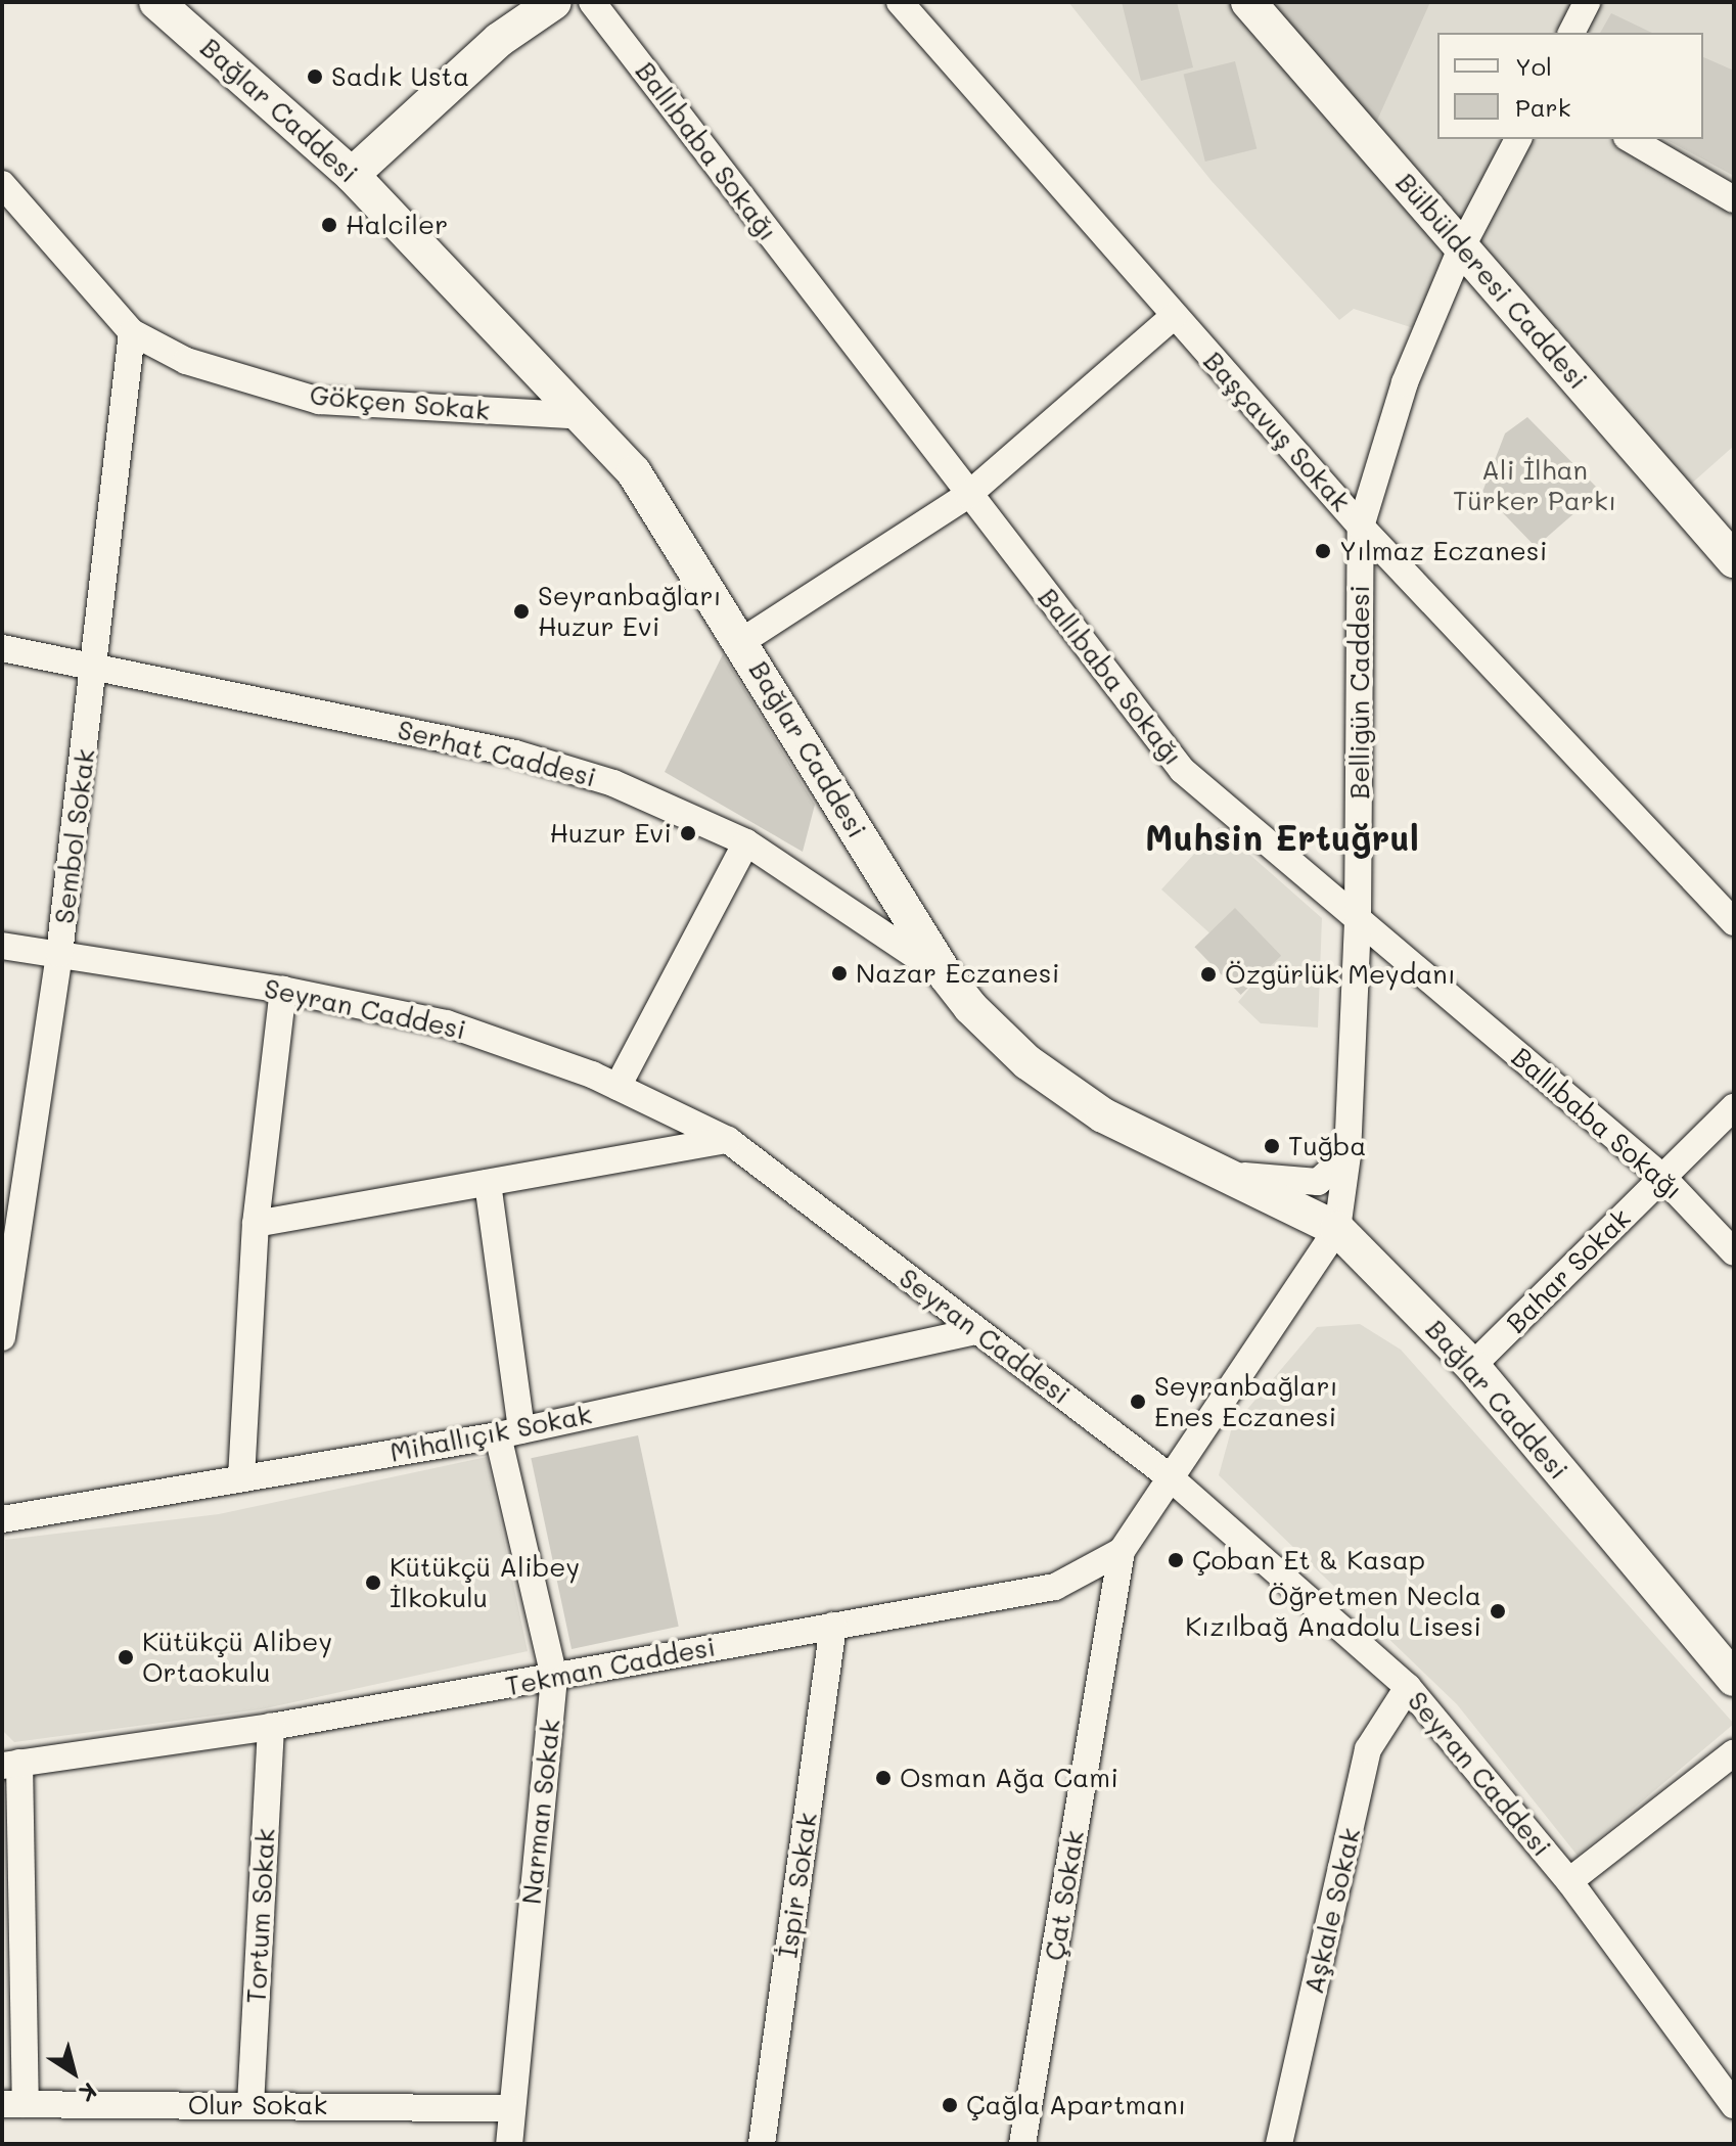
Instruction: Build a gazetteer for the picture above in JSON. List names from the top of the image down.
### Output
{
  "streets": {
    "main road": ["Bağlar Caddesi", "Bülbülderesi Caddesi"],
    "street": [
      "Ballıbaba Sokağı",
      "Gökçen Sokak",
      "Başçavuş Sokak",
      "Belligün Caddesi",
      "Serhat Caddesi",
      "Sembol Sokak",
      "Seyran Caddesi",
      "Bahar Sokak",
      "Mihallıçık Sokak",
      "Tekman Caddesi",
      "Narman Sokak",
      "İspir Sokak",
      "Çat Sokak",
      "Aşkale Sokak",
      "Tortum Sokak",
      "Olur Sokak"
    ]
  },
  "crossings": [
    ["Bağlar Caddesi", "Gökçen Sokak"],
    ["Bağlar Caddesi", "Belligün Caddesi"],
    ["Bağlar Caddesi", "Serhat Caddesi"],
    ["Bağlar Caddesi", "Bahar Sokak"],
    ["Ballıbaba Sokağı", "Belligün Caddesi"],
    ["Ballıbaba Sokağı", "Bahar Sokak"],
    ["Bülbülderesi Caddesi", "Belligün Caddesi"],
    ["Gökçen Sokak", "Sembol Sokak"],
    ["Başçavuş Sokak", "Belligün Caddesi"],
    ["Serhat Caddesi", "Sembol Sokak"],
    ["Sembol Sokak", "Seyran Caddesi"],
    ["Seyran Caddesi", "Mihallıçık Sokak"],
    ["Seyran Caddesi", "Aşkale Sokak"],
    ["Mihallıçık Sokak", "Narman Sokak"],
    ["Tekman Caddesi", "Narman Sokak"],
    ["Tekman Caddesi", "İspir Sokak"],
    ["Tekman Caddesi", "Çat Sokak"],
    ["Tekman Caddesi", "Tortum Sokak"],
    ["Narman Sokak", "Olur Sokak"],
    ["Tortum Sokak", "Olur Sokak"]
  ],
  "districts": ["Muhsin Ertuğrul"],
  "parks": ["Ali İlhan Türker Parkı"],
  "places": [
    "Sadık Usta",
    "Halciler",
    "Yılmaz Eczanesi",
    "Seyranbağları Huzur Evi",
    "Huzur Evi",
    "Nazar Eczanesi",
    "Özgürlük Meydanı",
    "Tuğba",
    "Seyranbağları Enes Eczanesi",
    "Çoban Et & Kasap",
    "Kütükçü Alibey İlkokulu",
    "Öğretmen Necla Kızılbağ Anadolu Lisesi",
    "Kütükçü Alibey Ortaokulu",
    "Osman Ağa Cami",
    "Çağla Apartmanı"
  ],
  "legend": ["Yol", "Park"],
  "north": "bottom right"
}
